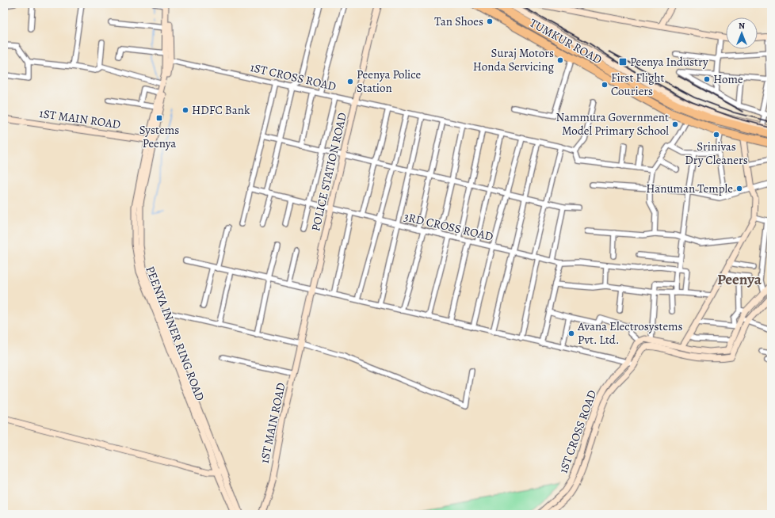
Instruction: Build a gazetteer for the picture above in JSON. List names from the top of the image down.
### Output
{
  "streets": {
    "highway": ["TUMKUR ROAD"],
    "street": [
      "1ST CROSS ROAD",
      "1ST MAIN ROAD",
      "POLICE STATION ROAD",
      "3RD CROSS ROAD",
      "PEENYA INNER RING ROAD"
    ]
  },
  "crossings": [
    ["1ST CROSS ROAD", "POLICE STATION ROAD"],
    ["1ST CROSS ROAD", "PEENYA INNER RING ROAD"],
    ["1ST MAIN ROAD", "POLICE STATION ROAD"],
    ["1ST MAIN ROAD", "PEENYA INNER RING ROAD"],
    ["POLICE STATION ROAD", "3RD CROSS ROAD"]
  ],
  "districts": ["Peenya"],
  "places": {
    "other": [
      "Tan Shoes",
      "Suraj Motors Honda Servicing",
      "Home",
      "Peenya Police Station",
      "First Flight Couriers",
      "HDFC Bank",
      "Nammura Government Model Primary School",
      "Srinivas Dry Cleaners",
      "Hanuman Temple",
      "Avana Electrosystems Pvt. Ltd."
    ],
    "transit": ["Peenya Industry", "Systems Peenya"]
  },
  "north": "top"
}
